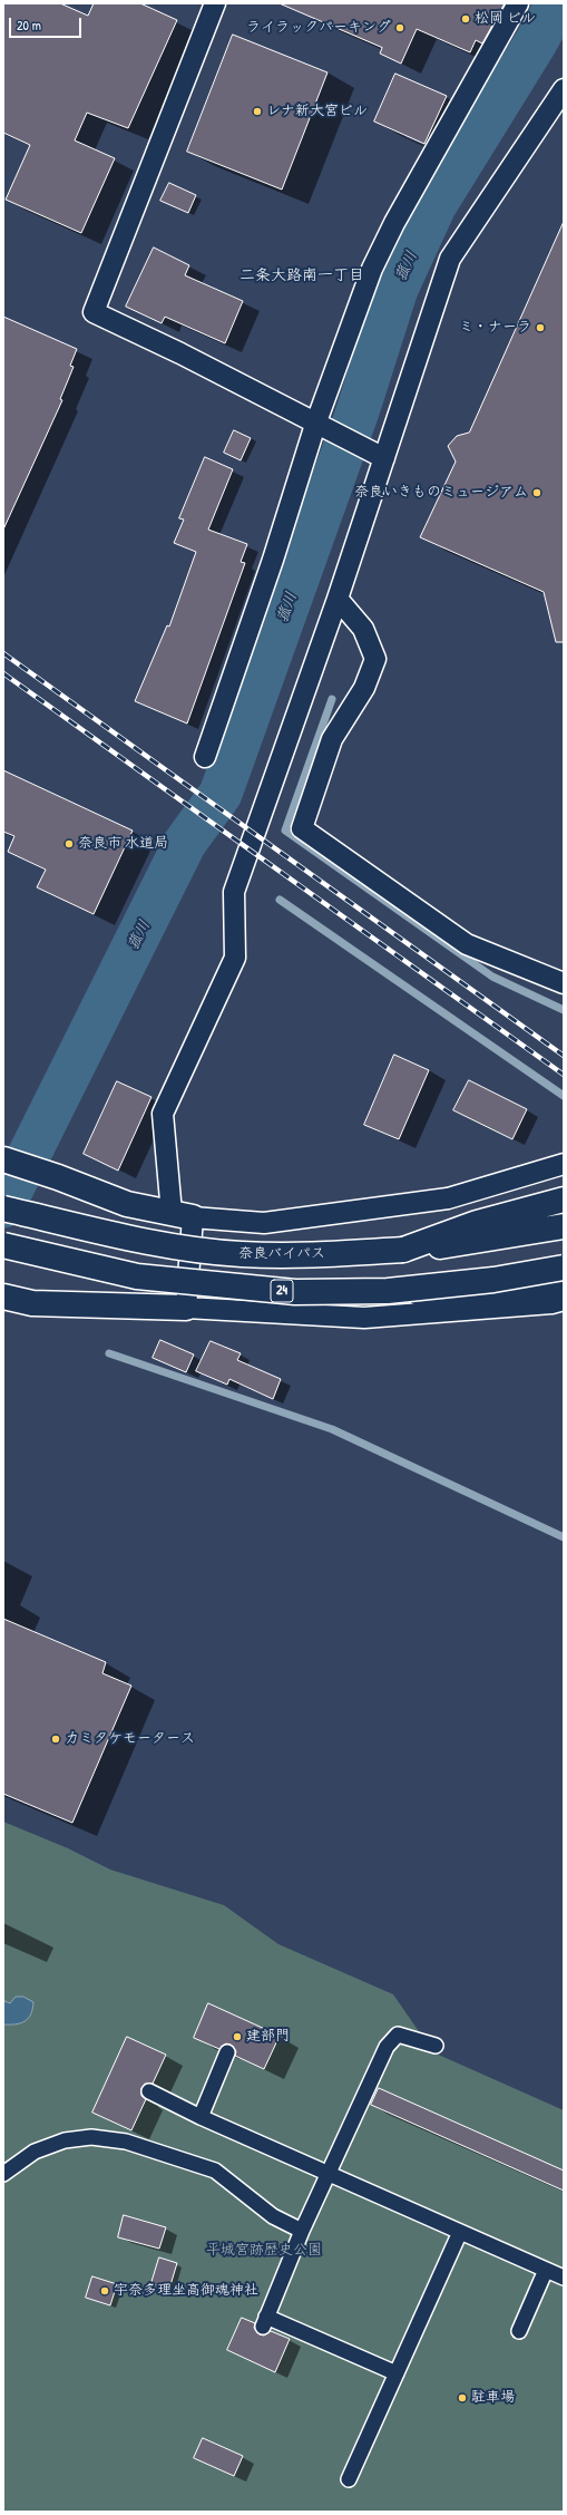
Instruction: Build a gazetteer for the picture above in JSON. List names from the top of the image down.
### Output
{
  "streets": {
    "highway": ["奈良バイパス", "24"]
  },
  "districts": ["二条大路南一丁目"],
  "water": ["菰川"],
  "parks": ["平城宮跡歴史公園"],
  "places": [
    "松岡 ビル",
    "ライラックパーキング",
    "レナ新大宮ビル",
    "ミ・ナーラ",
    "奈良いきものミュージアム",
    "奈良市 水道局",
    "カミタケモータース",
    "建部門",
    "宇奈多理坐高御魂神社",
    "駐車場"
  ],
  "scale_bar": "20 m"
}
